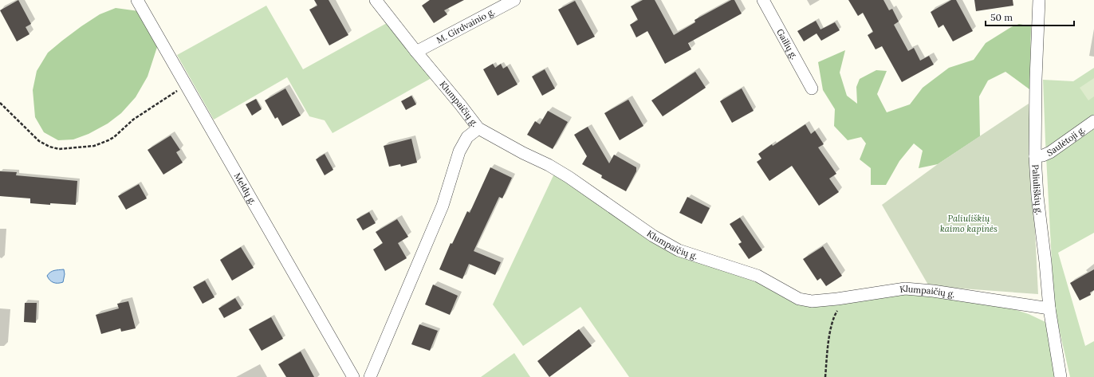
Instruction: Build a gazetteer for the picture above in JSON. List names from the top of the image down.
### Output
{
  "streets": {
    "street": [
      "M. Girdvainio g.",
      "Gailių g.",
      "Klumpaičių g.",
      "Saulėtoji g.",
      "Meldų g.",
      "Paliuliškių g."
    ]
  },
  "crossings": [
    ["M. Girdvainio g.", "Klumpaičių g."],
    ["Klumpaičių g.", "Paliuliškių g."],
    ["Saulėtoji g.", "Paliuliškių g."]
  ],
  "parks": ["Paliuliškių kaimo kapinės"],
  "scale_bar": "50 m"
}
